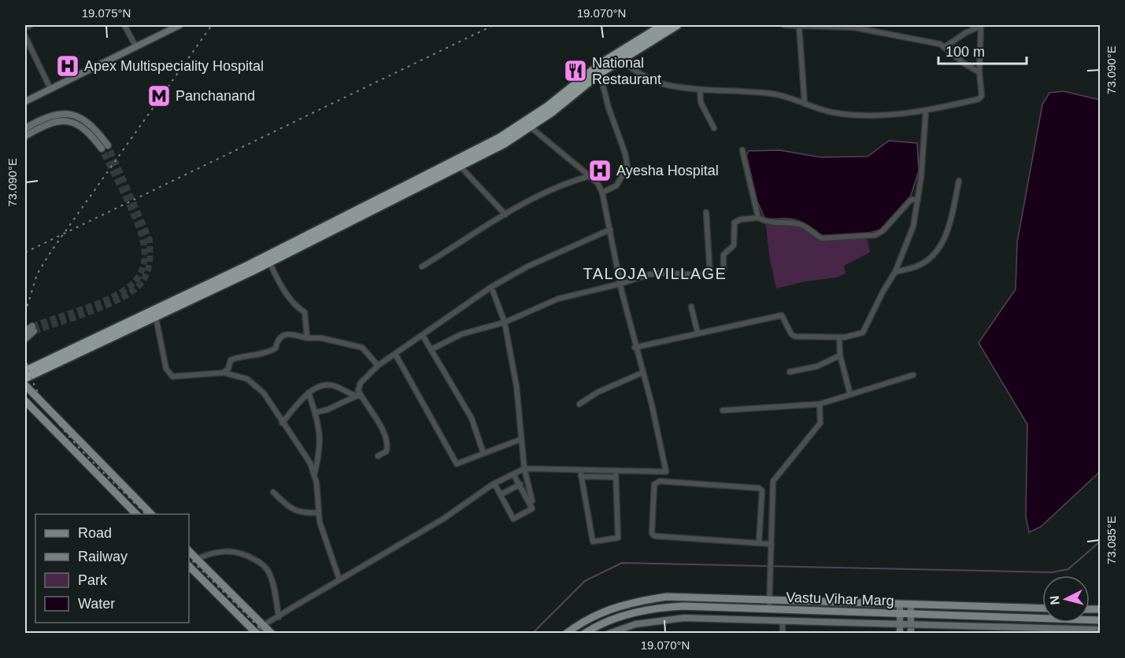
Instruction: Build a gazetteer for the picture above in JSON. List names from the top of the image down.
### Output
{
  "streets": {
    "main road": ["Vastu Vihar Marg"]
  },
  "districts": ["TALOJA VILLAGE"],
  "places": {
    "hospital": ["Apex Multispeciality Hospital", "Ayesha Hospital"],
    "restaurant": ["National Restaurant"],
    "metro station": ["Panchanand"]
  },
  "legend": [
    "Road",
    "Railway",
    "Park",
    "Water"
  ],
  "scale_bar": "100 m",
  "north": "left",
  "coordinates": [
    "19.075°N",
    "19.070°N",
    "73.090°E",
    "73.085°E"
  ]
}
